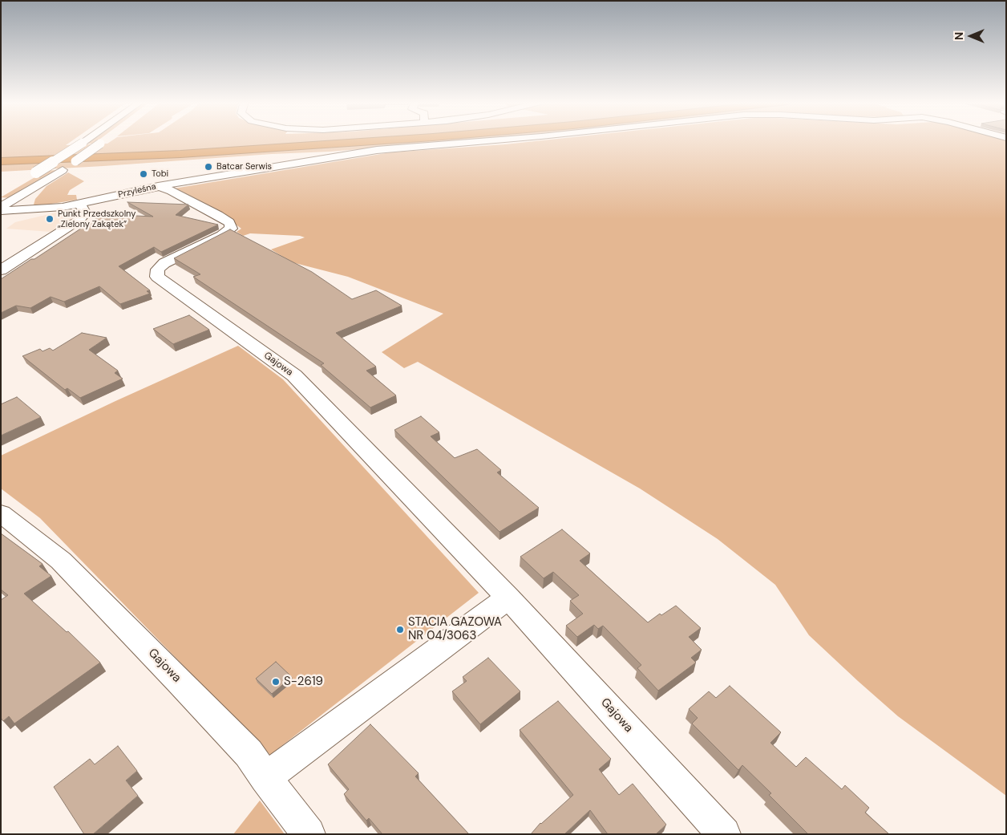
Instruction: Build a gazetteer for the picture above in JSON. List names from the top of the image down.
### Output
{
  "streets": {
    "street": ["Przyleśna", "Gajowa"]
  },
  "crossings": [
    ["Przyleśna", "Gajowa"]
  ],
  "places": [
    "Batcar Serwis",
    "Tobi",
    "Punkt Przedszkolny „Zielony Zakątek”",
    "STACIA GAZOWA NR 04/3063",
    "S-2619"
  ],
  "north": "left"
}
